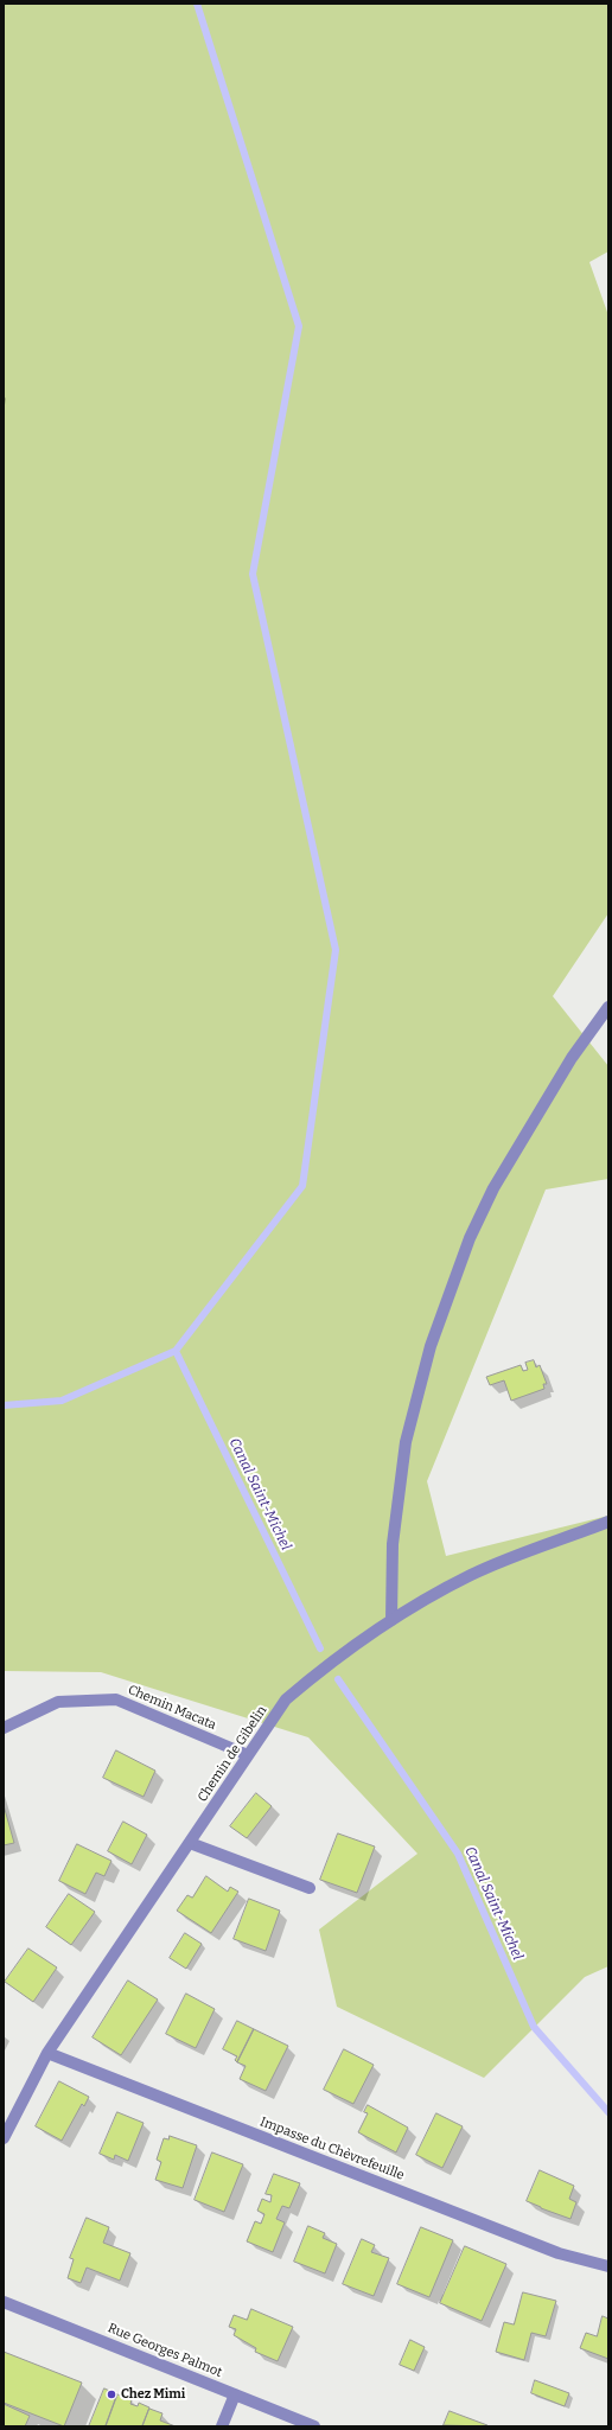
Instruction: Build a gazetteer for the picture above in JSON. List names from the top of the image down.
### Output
{
  "streets": {
    "street": [
      "Chemin Macata",
      "Chemin de Gibelin",
      "Impasse du Chèvrefeuille",
      "Rue Georges Palmot"
    ]
  },
  "crossings": [
    ["Chemin Macata", "Chemin de Gibelin"],
    ["Chemin de Gibelin", "Impasse du Chèvrefeuille"]
  ],
  "water": ["Canal Saint-Michel"],
  "places": ["Chez Mimi"]
}
